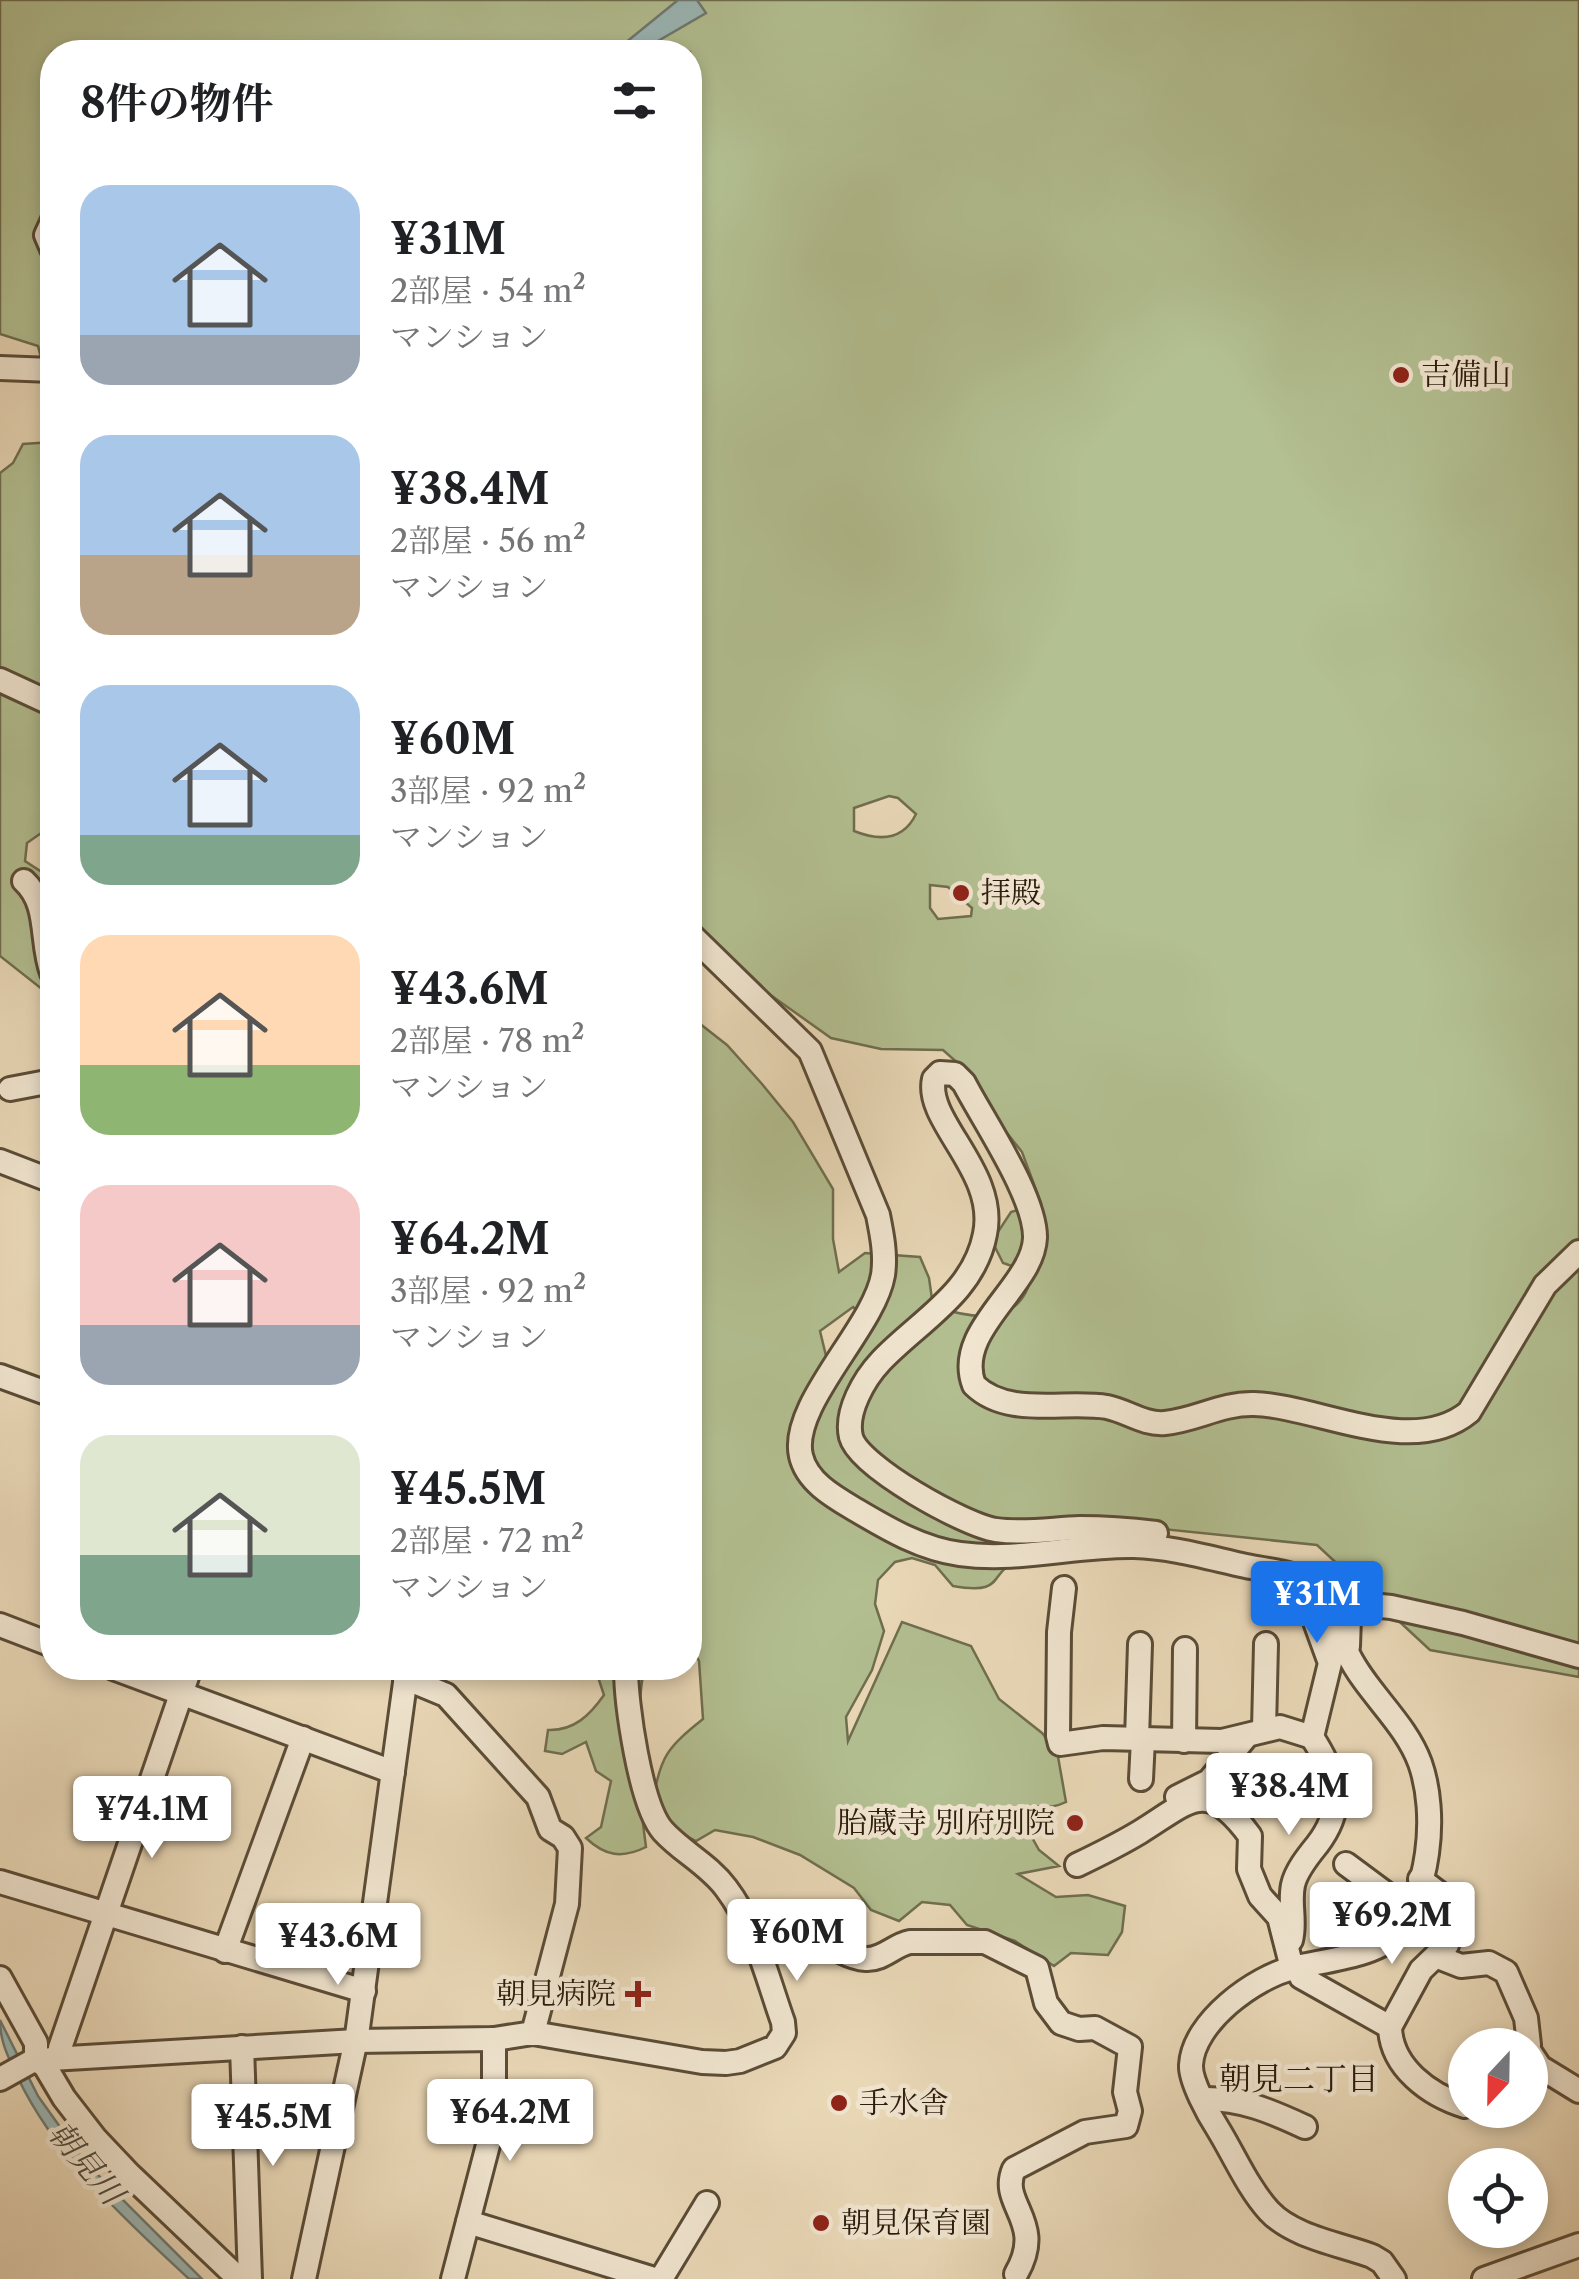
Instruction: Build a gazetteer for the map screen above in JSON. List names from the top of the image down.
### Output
{
  "districts": ["朝見二丁目"],
  "water": ["朝見川"],
  "places": {
    "other": [
      "吉備山",
      "拝殿",
      "胎蔵寺 別府別院",
      "手水舎",
      "朝見保育園"
    ],
    "health": ["朝見病院"]
  },
  "north": "bottom",
  "page": {
    "heading": "8件の物件",
    "list": [
      {
        "name": "¥31M",
        "note": "2部屋 · 54 m² · マンション"
      },
      {
        "name": "¥38.4M",
        "note": "2部屋 · 56 m² · マンション"
      },
      {
        "name": "¥60M",
        "note": "3部屋 · 92 m² · マンション"
      },
      {
        "name": "¥43.6M",
        "note": "2部屋 · 78 m² · マンション"
      },
      {
        "name": "¥64.2M",
        "note": "3部屋 · 92 m² · マンション"
      },
      {
        "name": "¥45.5M",
        "note": "2部屋 · 72 m² · マンション"
      }
    ],
    "price": [
      "¥31M",
      "¥38.4M",
      "¥74.1M",
      "¥69.2M",
      "¥60M",
      "¥43.6M",
      "¥64.2M",
      "¥45.5M"
    ]
  }
}
